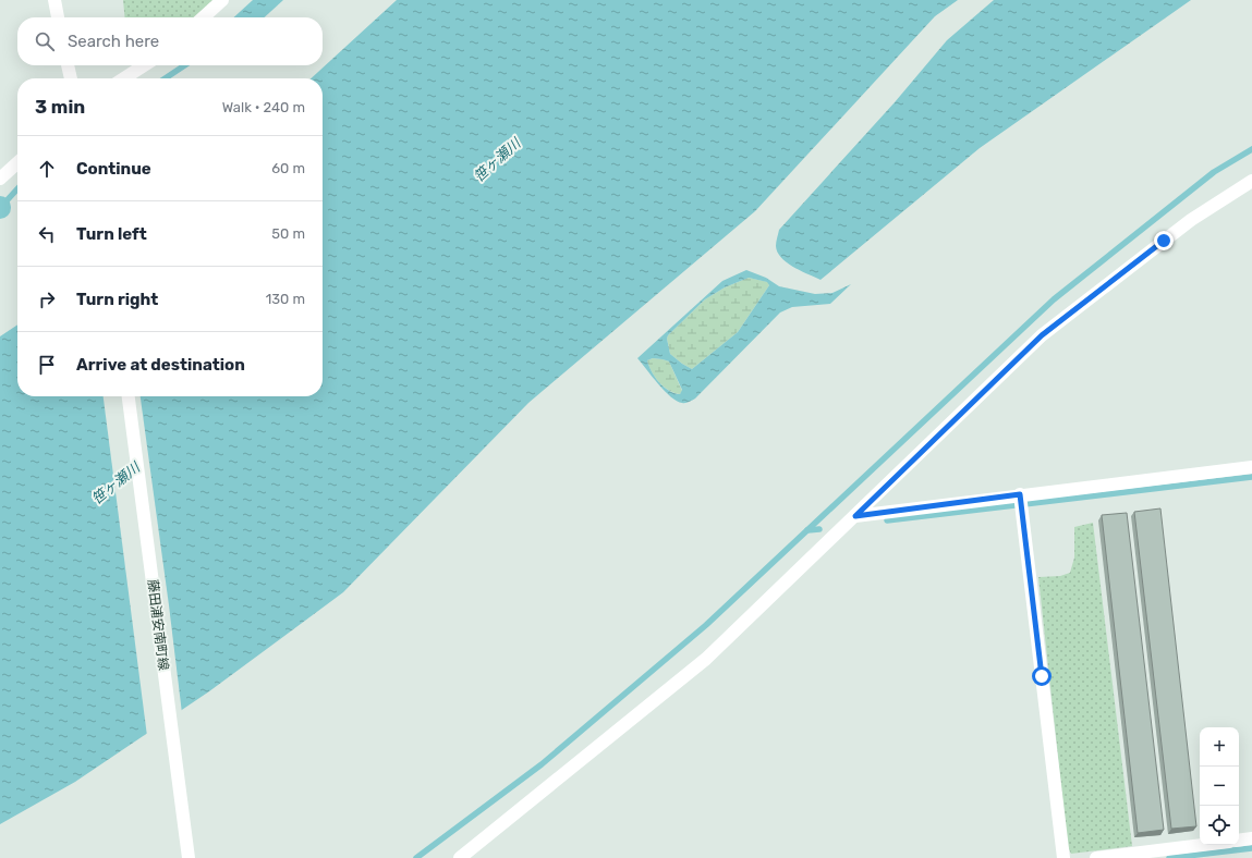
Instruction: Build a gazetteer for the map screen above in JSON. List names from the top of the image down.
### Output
{
  "streets": {
    "street": ["藤田浦安南町線"]
  },
  "water": ["笹ヶ瀬川"],
  "page": {
    "search": "Search here",
    "heading": ["3 min", "Walk · 240 m"],
    "list": [
      ["Continue", "60 m"],
      ["Turn left", "50 m"],
      ["Turn right", "130 m"],
      "Arrive at destination"
    ],
    "map_buttons": ["+", "−"]
  }
}
